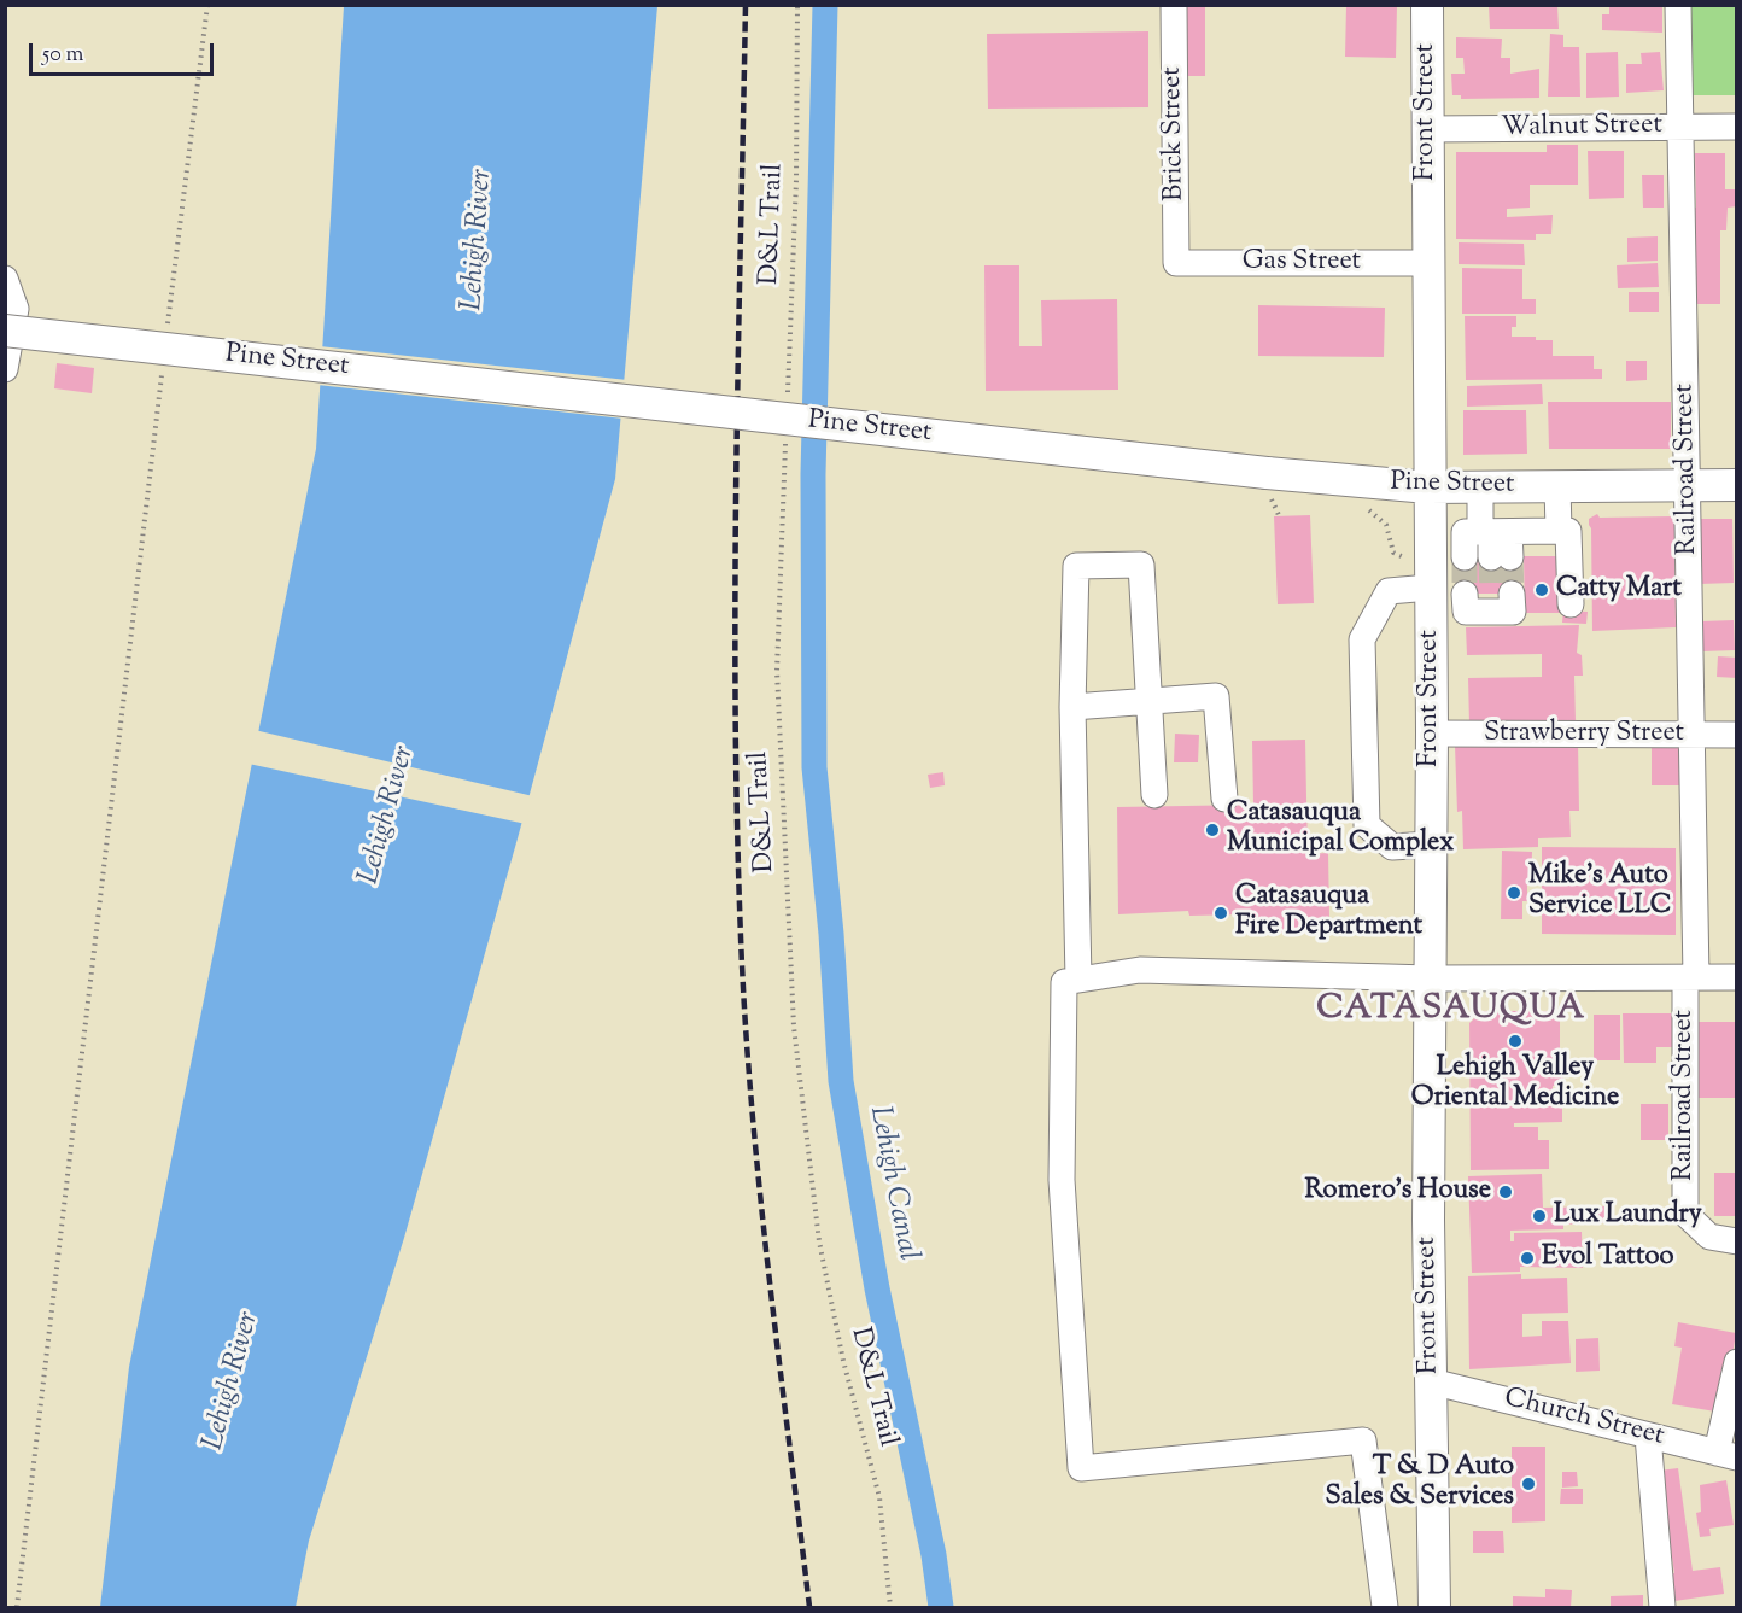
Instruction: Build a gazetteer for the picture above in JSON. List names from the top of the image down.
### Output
{
  "streets": {
    "main road": ["Front Street", "Pine Street"],
    "street": [
      "Walnut Street",
      "Brick Street",
      "Gas Street",
      "Railroad Street",
      "Strawberry Street",
      "Church Street"
    ],
    "path": ["D&L Trail"]
  },
  "crossings": [
    ["Front Street", "Walnut Street"],
    ["Front Street", "Gas Street"],
    ["Front Street", "Pine Street"],
    ["Front Street", "Strawberry Street"],
    ["Front Street", "Church Street"],
    ["Walnut Street", "Railroad Street"],
    ["Brick Street", "Gas Street"],
    ["Pine Street", "Railroad Street"],
    ["Railroad Street", "Strawberry Street"]
  ],
  "districts": ["CATASAUQUA"],
  "water": ["Lehigh River", "Lehigh Canal"],
  "places": [
    "Catty Mart",
    "Catasauqua Municipal Complex",
    "Mike's Auto Service LLC",
    "Catasauqua Fire Department",
    "Lehigh Valley Oriental Medicine",
    "Romero's House",
    "Lux Laundry",
    "Evol Tattoo",
    "T & D Auto Sales & Services"
  ],
  "scale_bar": "50 m"
}
